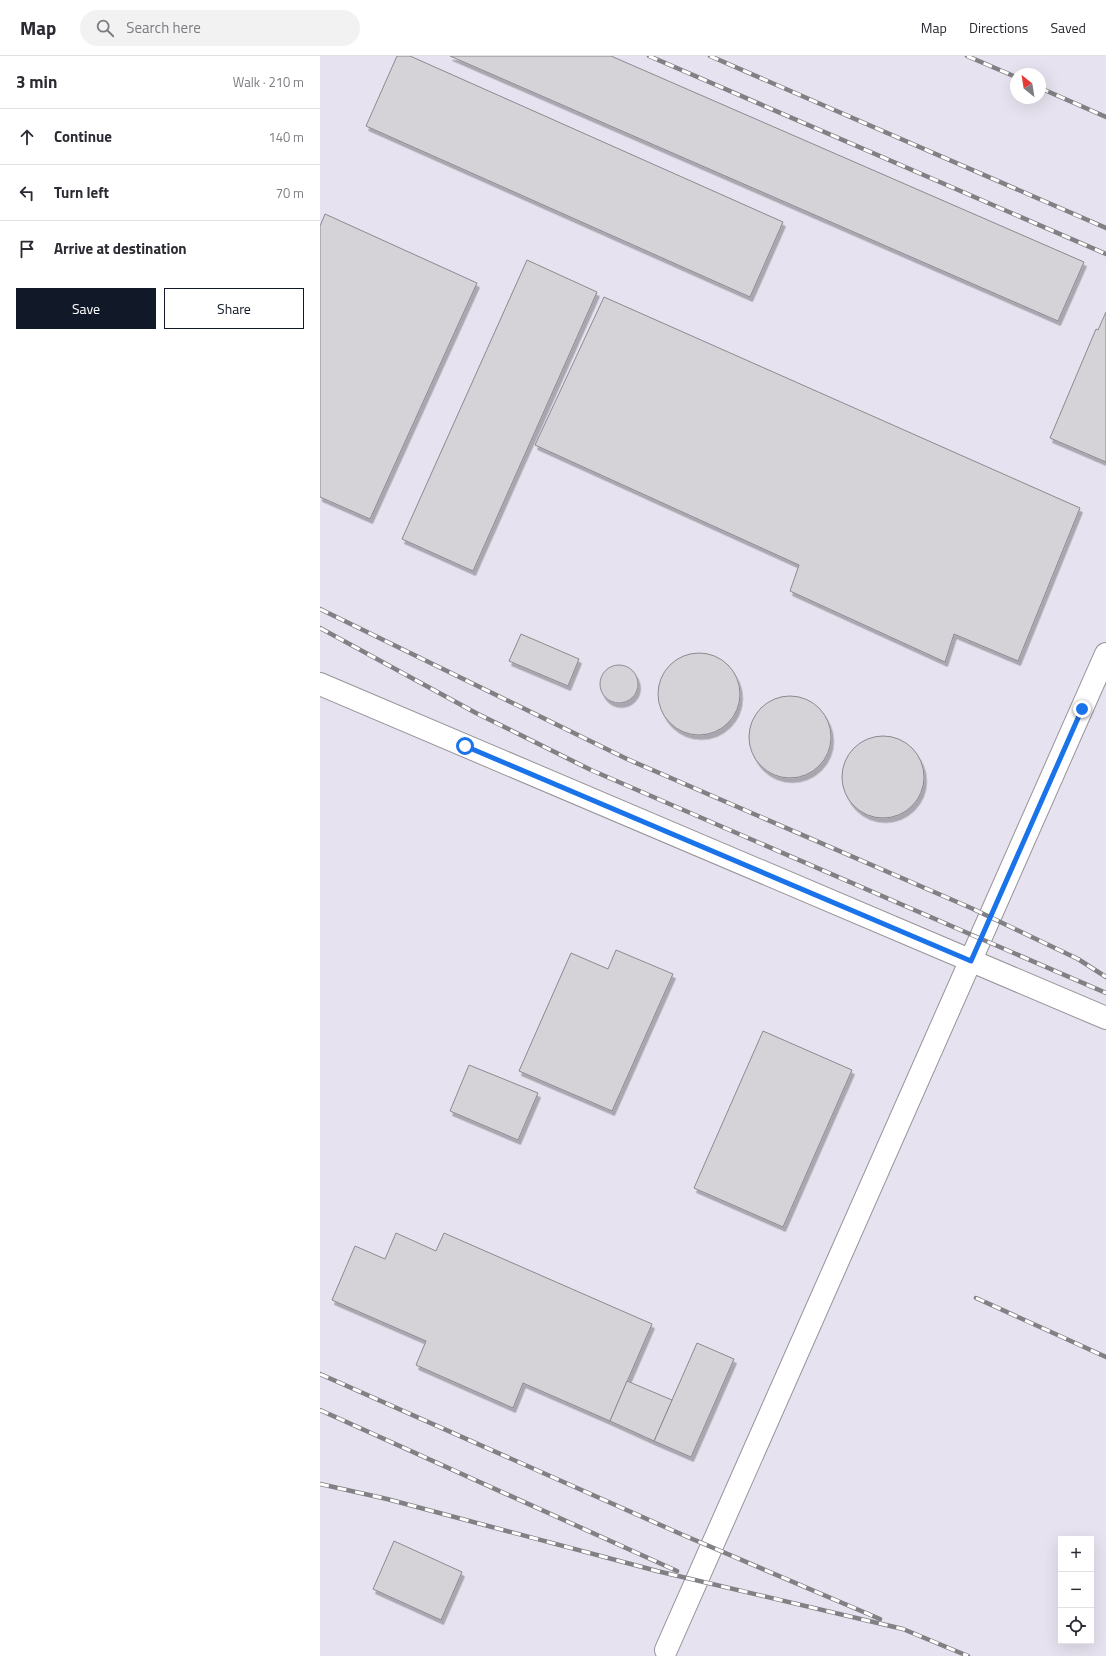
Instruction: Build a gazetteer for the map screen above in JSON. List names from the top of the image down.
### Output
{
  "north": "top left",
  "page": {
    "header": "Map",
    "search": "Search here",
    "nav": ["Map", "Directions", "Saved"],
    "heading": ["3 min", "Walk · 210 m"],
    "list": [
      ["Continue", "140 m"],
      ["Turn left", "70 m"],
      "Arrive at destination"
    ],
    "buttons": ["Save", "Share"],
    "map_buttons": ["+", "−"]
  }
}
